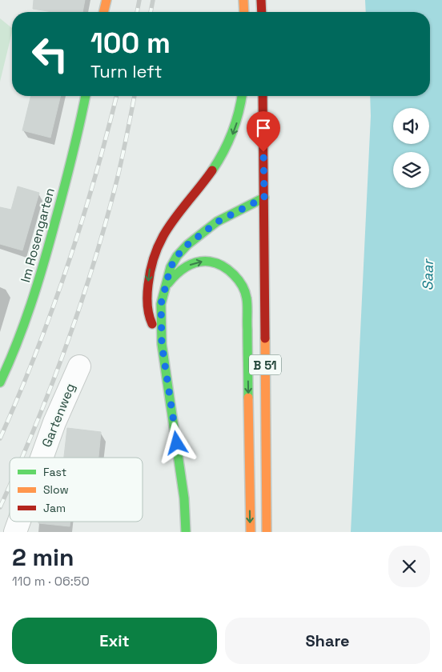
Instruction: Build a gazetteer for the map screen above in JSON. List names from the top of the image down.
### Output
{
  "streets": {
    "main road": ["Im Rosengarten", "B 51"],
    "street": ["Gartenweg"]
  },
  "water": ["Saar"],
  "legend": ["Fast", "Slow", "Jam"],
  "page": {
    "turn": ["100 m", "Turn left"],
    "heading": ["2 min", "110 m · 06:50"],
    "buttons": ["Exit", "Share"]
  }
}
